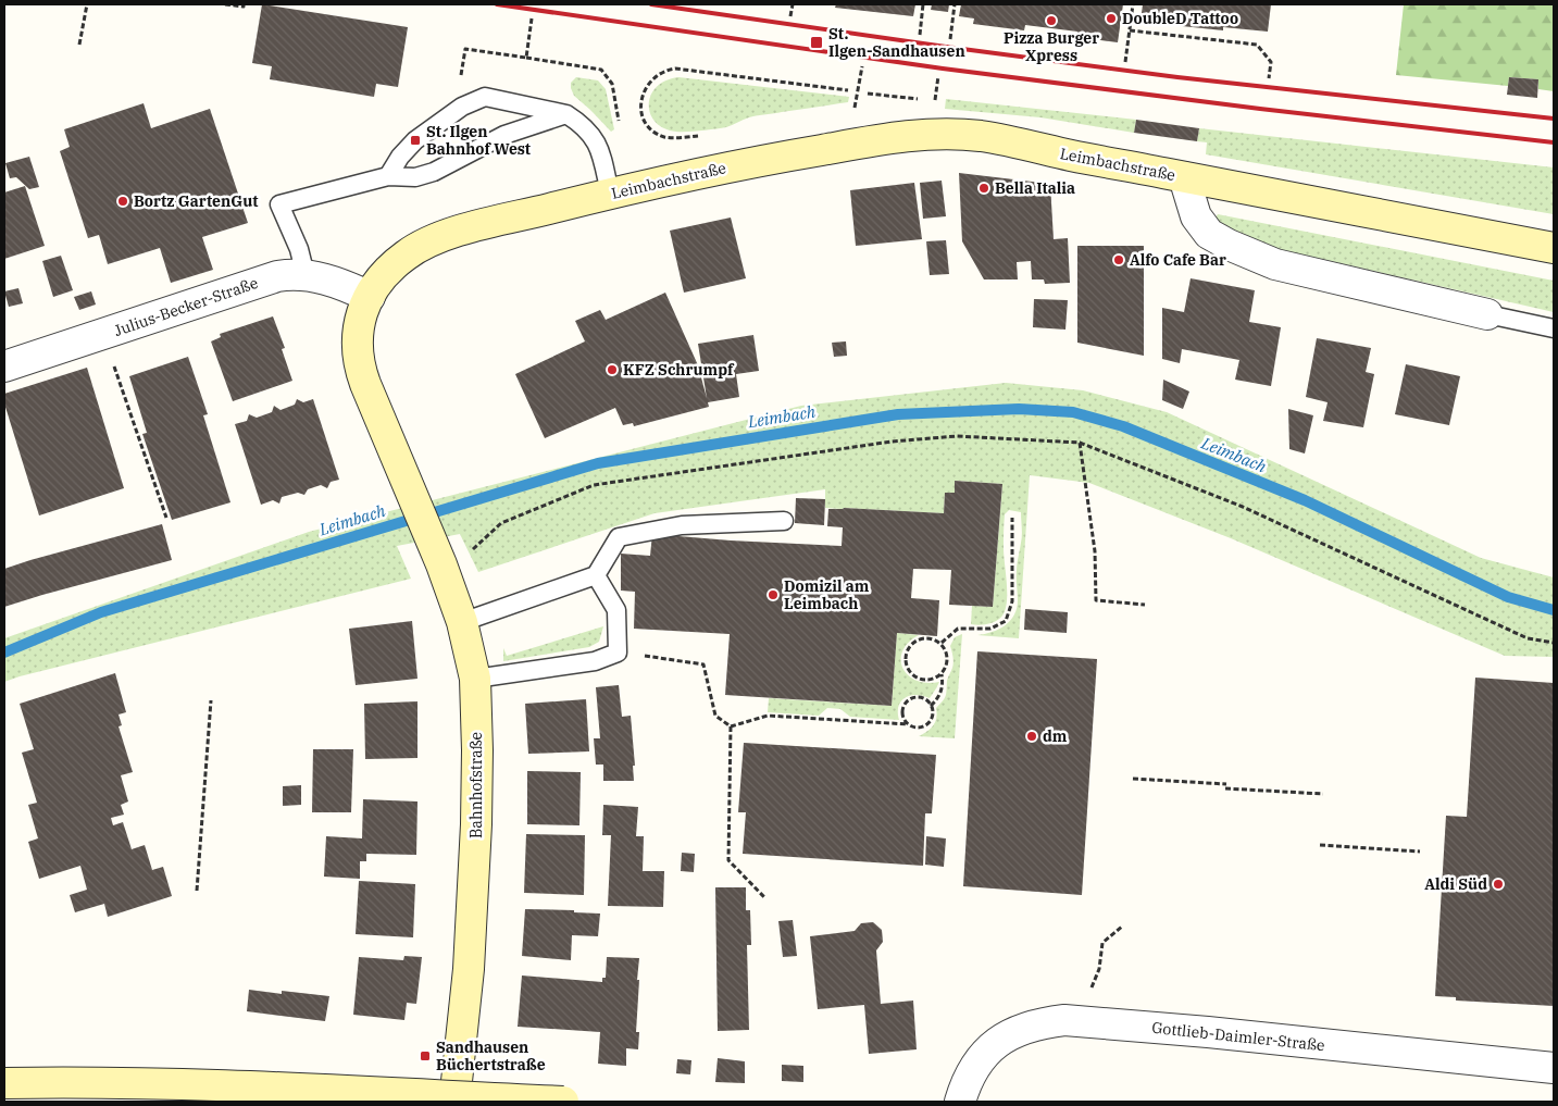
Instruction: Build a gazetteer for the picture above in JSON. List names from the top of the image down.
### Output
{
  "streets": {
    "street": [
      "Leimbachstraße",
      "Julius-Becker-Straße",
      "Bahnhofstraße",
      "Gottlieb-Daimler-Straße"
    ]
  },
  "crossings": [
    ["Leimbachstraße", "Julius-Becker-Straße"],
    ["Leimbachstraße", "Bahnhofstraße"]
  ],
  "water": ["Leimbach"],
  "places": {
    "other": [
      "DoubleD Tattoo",
      "Pizza Burger Xpress",
      "Bella Italia",
      "Bortz GartenGut",
      "Alfo Cafe Bar",
      "KFZ Schrumpf",
      "Domizil am Leimbach",
      "dm",
      "Aldi Süd"
    ],
    "transit": ["St. Ilgen-Sandhausen", "St. Ilgen Bahnhof West", "Sandhausen Büchertstraße"]
  }
}
